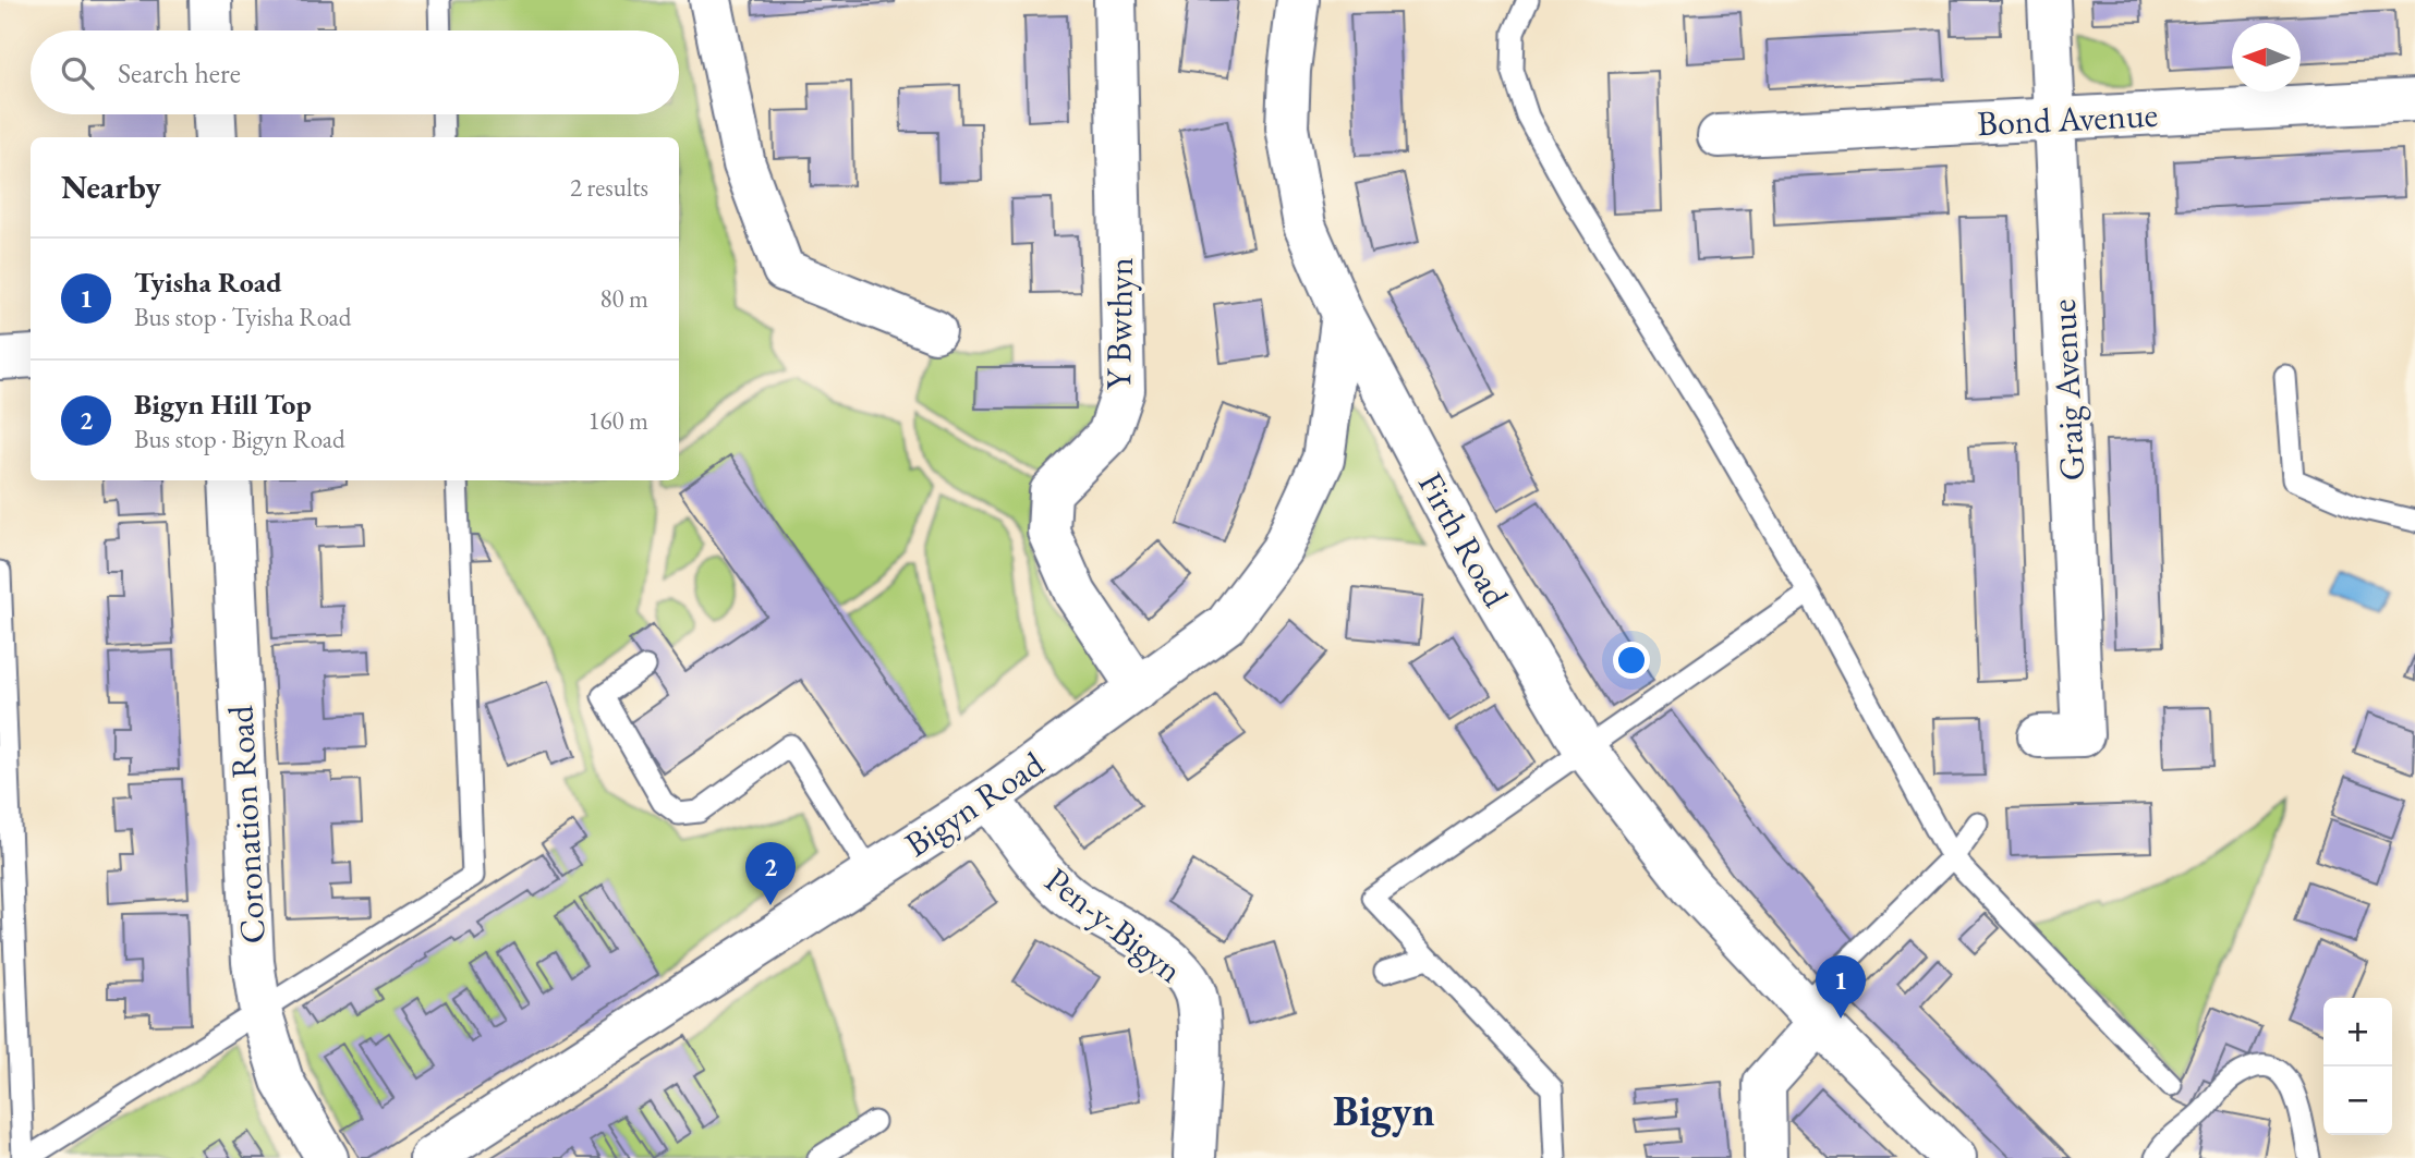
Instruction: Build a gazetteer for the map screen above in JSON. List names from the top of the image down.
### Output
{
  "streets": {
    "street": [
      "Bond Avenue",
      "Y Bwthyn",
      "Graig Avenue",
      "Firth Road",
      "Bigyn Road",
      "Coronation Road",
      "Pen-y-Bigyn"
    ]
  },
  "crossings": [
    ["Bond Avenue", "Graig Avenue"],
    ["Y Bwthyn", "Bigyn Road"],
    ["Firth Road", "Bigyn Road"],
    ["Bigyn Road", "Pen-y-Bigyn"]
  ],
  "districts": ["Bigyn"],
  "north": "left",
  "page": {
    "search": "Search here",
    "heading": ["Nearby", "2 results"],
    "list": [
      {
        "mark": "1",
        "name": "Tyisha Road",
        "note": "Bus stop · Tyisha Road",
        "value": "80 m"
      },
      {
        "mark": "2",
        "name": "Bigyn Hill Top",
        "note": "Bus stop · Bigyn Road",
        "value": "160 m"
      }
    ],
    "pins": ["2", "1"],
    "map_buttons": ["+", "−"]
  }
}
